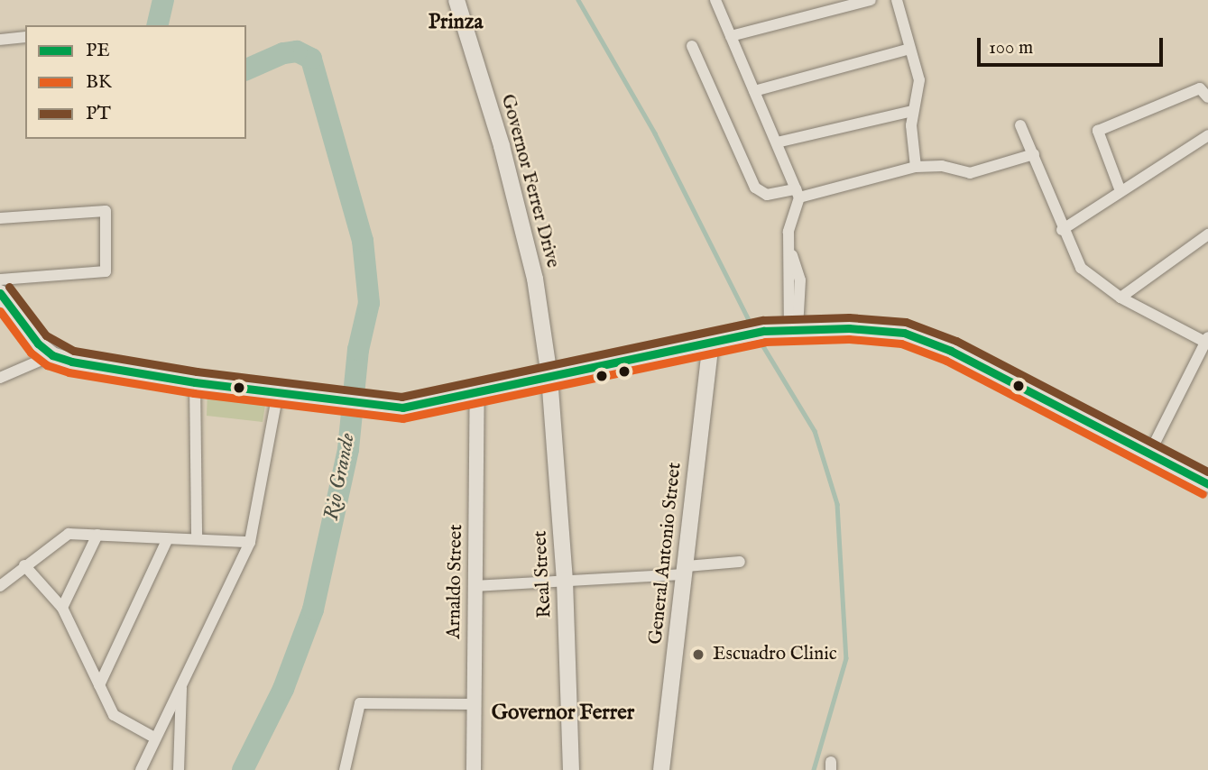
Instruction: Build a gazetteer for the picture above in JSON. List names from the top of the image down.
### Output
{
  "streets": {
    "main road": ["Governor Ferrer Drive", "General Antonio Street", "Real Street"],
    "street": ["Arnaldo Street"]
  },
  "crossings": [
    ["Governor Ferrer Drive", "Real Street"]
  ],
  "districts": ["Prinza", "Governor Ferrer"],
  "water": ["Rio Grande"],
  "places": ["Escuadro Clinic"],
  "lines": ["transit line PT", "transit line PE", "transit line BK"],
  "legend": ["PE", "BK", "PT"],
  "scale_bar": "100 m"
}
